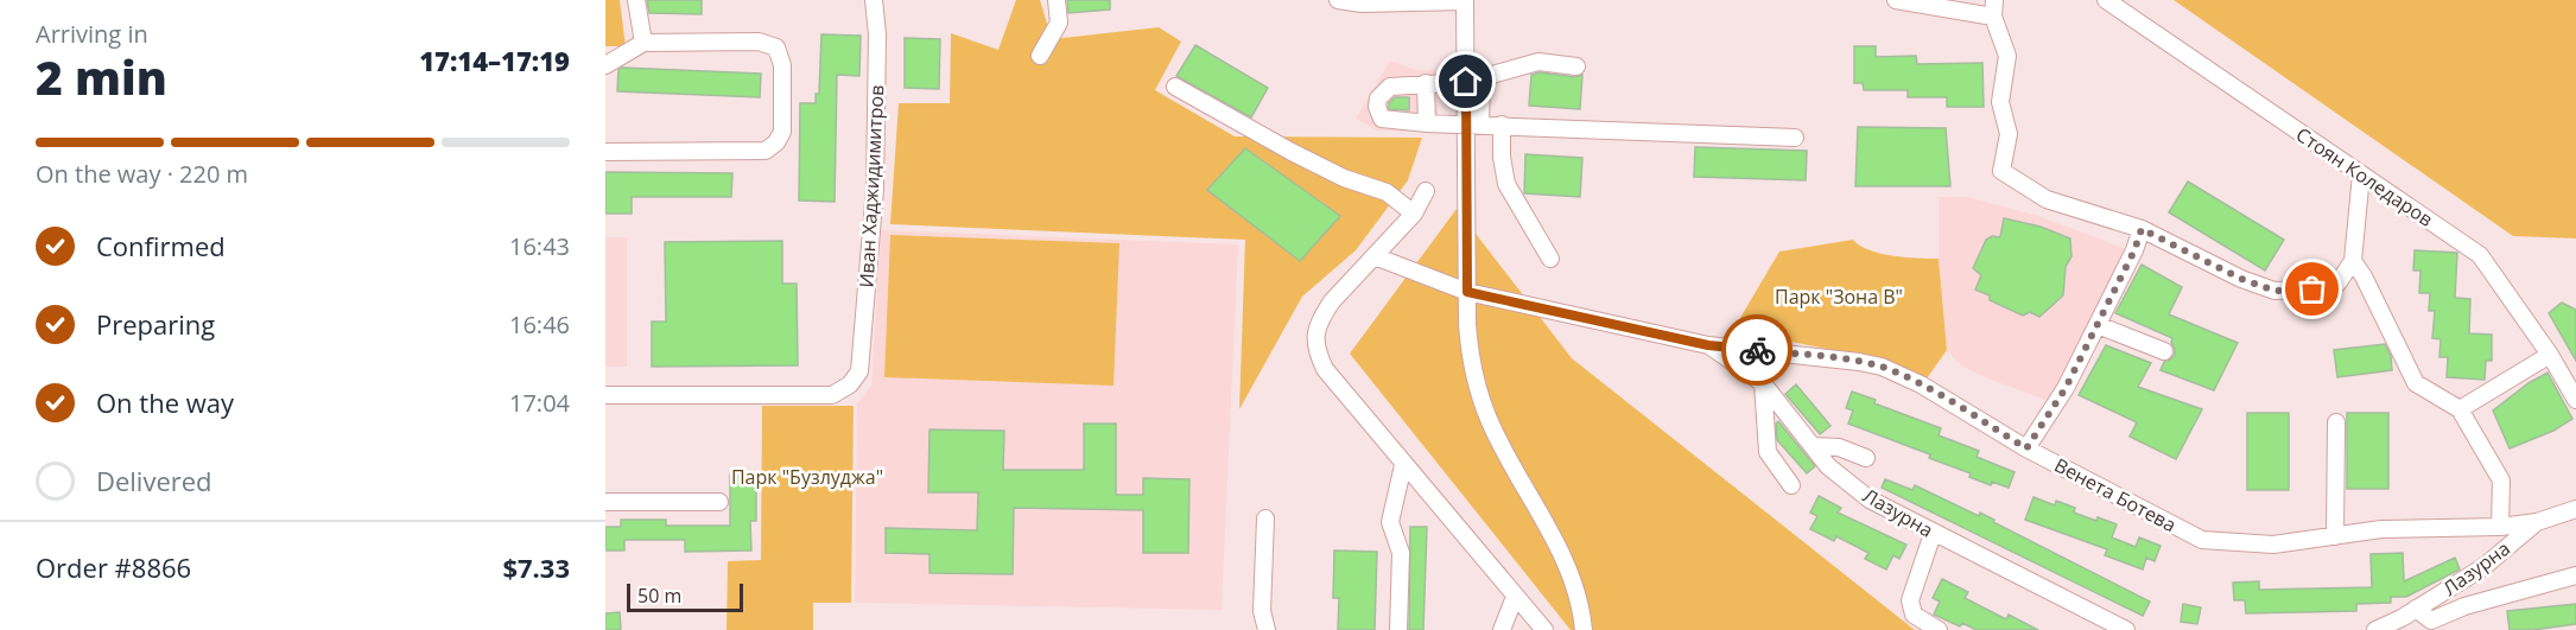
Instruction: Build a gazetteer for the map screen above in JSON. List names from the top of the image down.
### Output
{
  "streets": {
    "street": [
      "Стоян Коледаров",
      "Иван Хаджидимитров",
      "Венета Ботева",
      "Лазурна"
    ]
  },
  "crossings": [
    ["Венета Ботева", "Лазурна"]
  ],
  "parks": ["Парк \"Зона В\"", "Парк \"Бузлуджа\""],
  "scale_bar": "50 m",
  "page": {
    "heading": ["2 min", "Arriving in", "17:14–17:19"],
    "panel": ["Order #8866", "$7.33"],
    "bar": "On the way · 220 m",
    "list": [
      ["Confirmed", "16:43"],
      ["Preparing", "16:46"],
      ["On the way", "17:04"],
      "Delivered"
    ],
    "scale": "50 m"
  }
}
